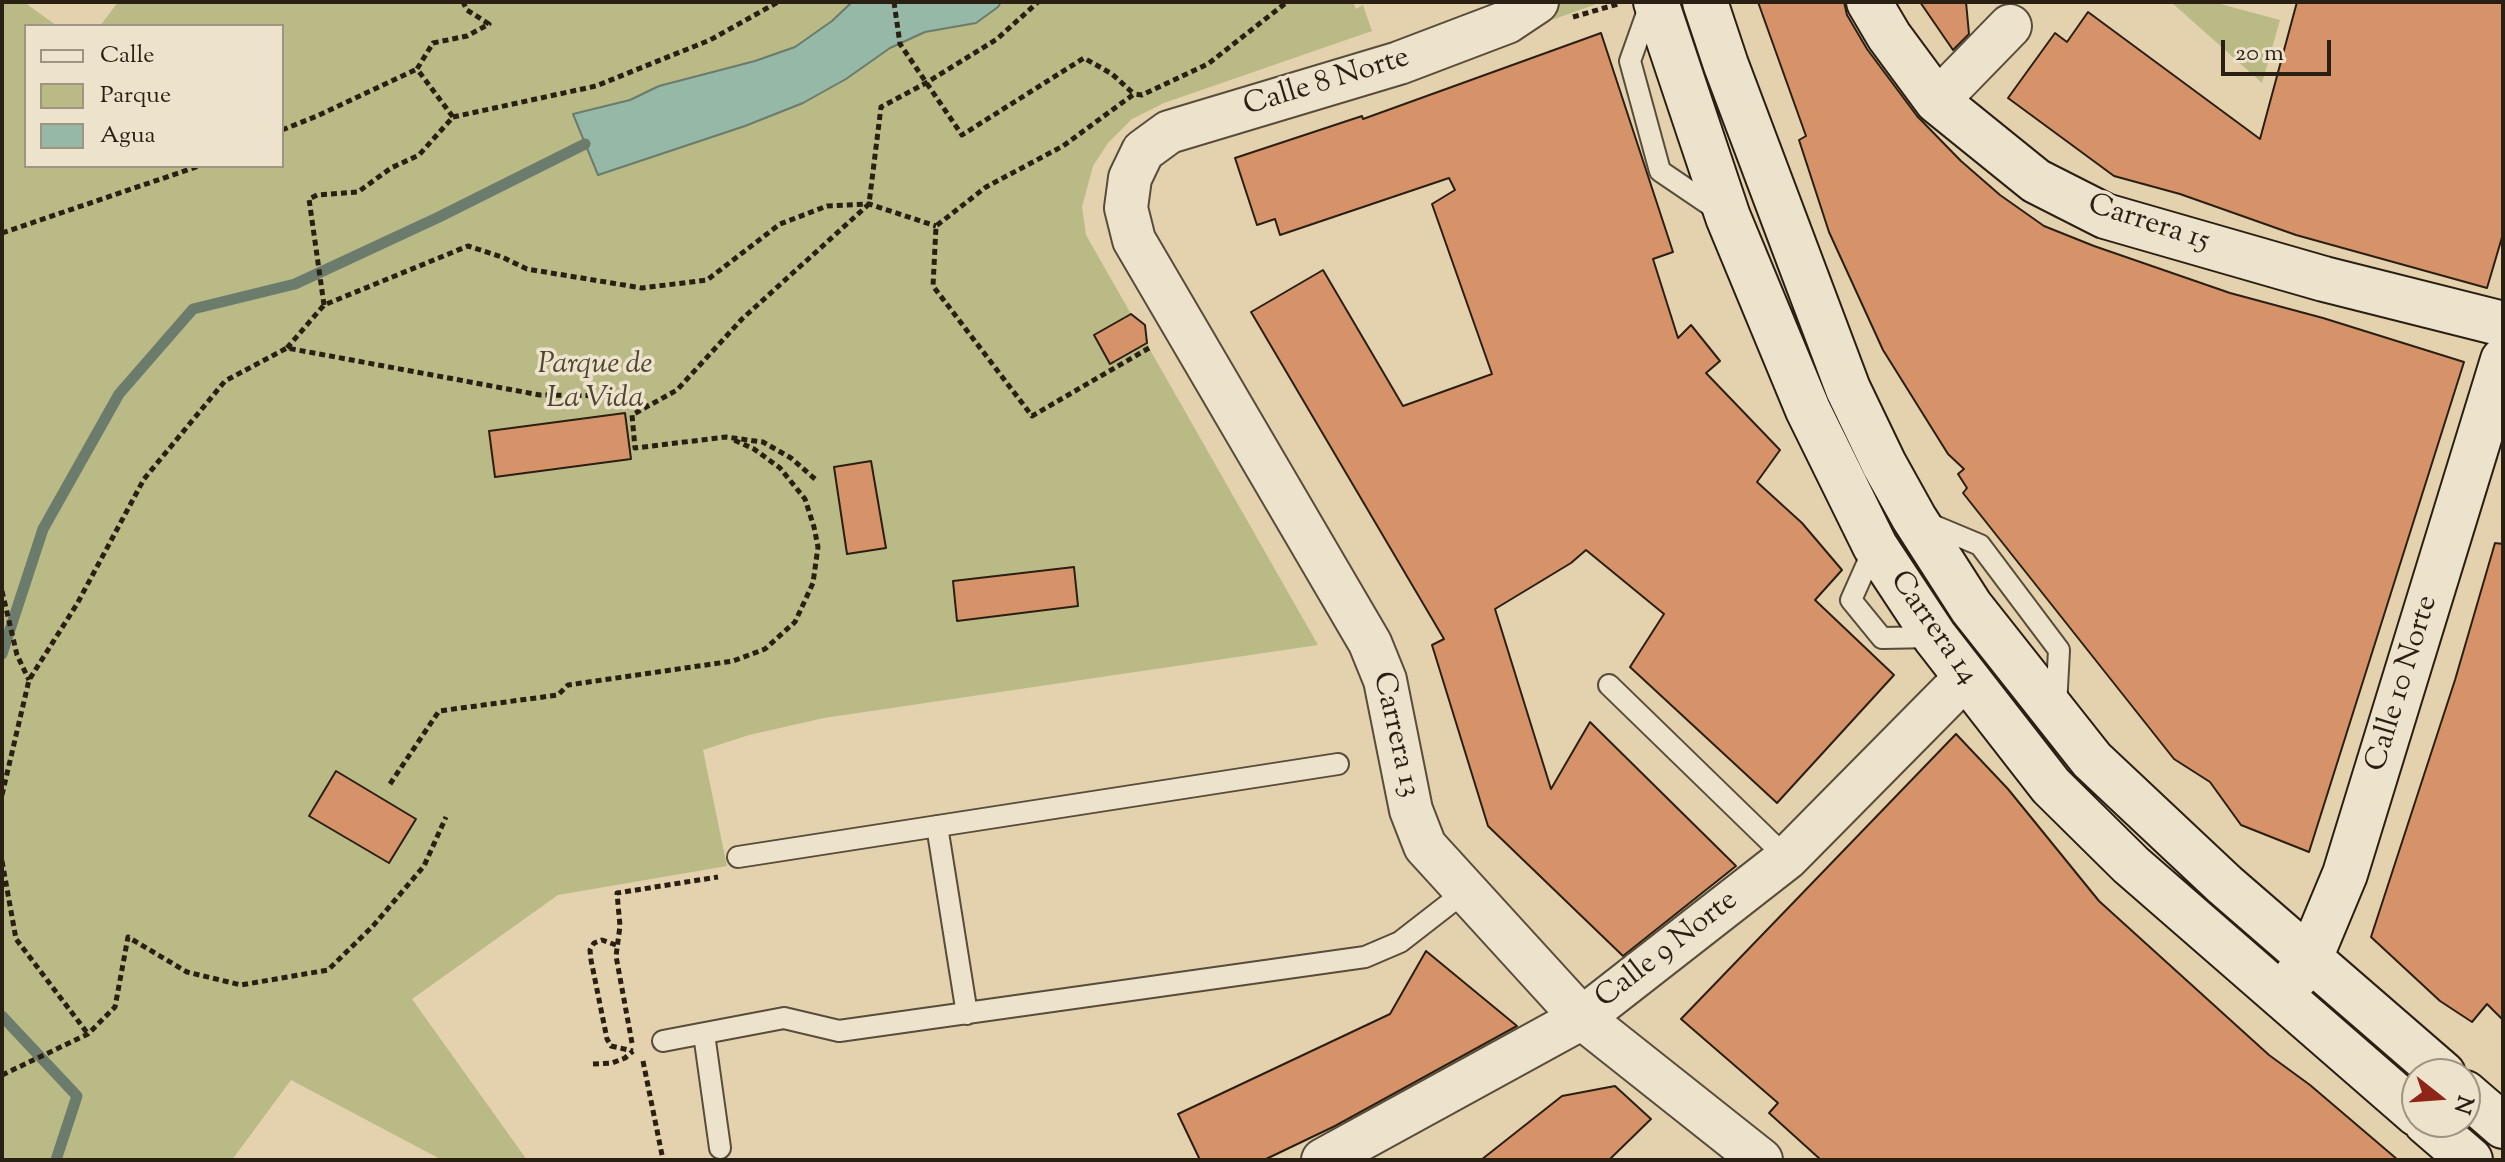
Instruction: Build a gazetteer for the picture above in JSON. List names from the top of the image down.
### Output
{
  "streets": {
    "main road": ["Carrera 15", "Carrera 14", "Calle 10 Norte"],
    "street": ["Calle 8 Norte", "Carrera 13", "Calle 9 Norte"]
  },
  "crossings": [
    ["Calle 8 Norte", "Carrera 13"],
    ["Carrera 14", "Calle 10 Norte"],
    ["Carrera 14", "Calle 9 Norte"],
    ["Carrera 13", "Calle 9 Norte"]
  ],
  "parks": ["Parque de La Vida"],
  "legend": ["Calle", "Parque", "Agua"],
  "scale_bar": "20 m",
  "north": "right"
}
